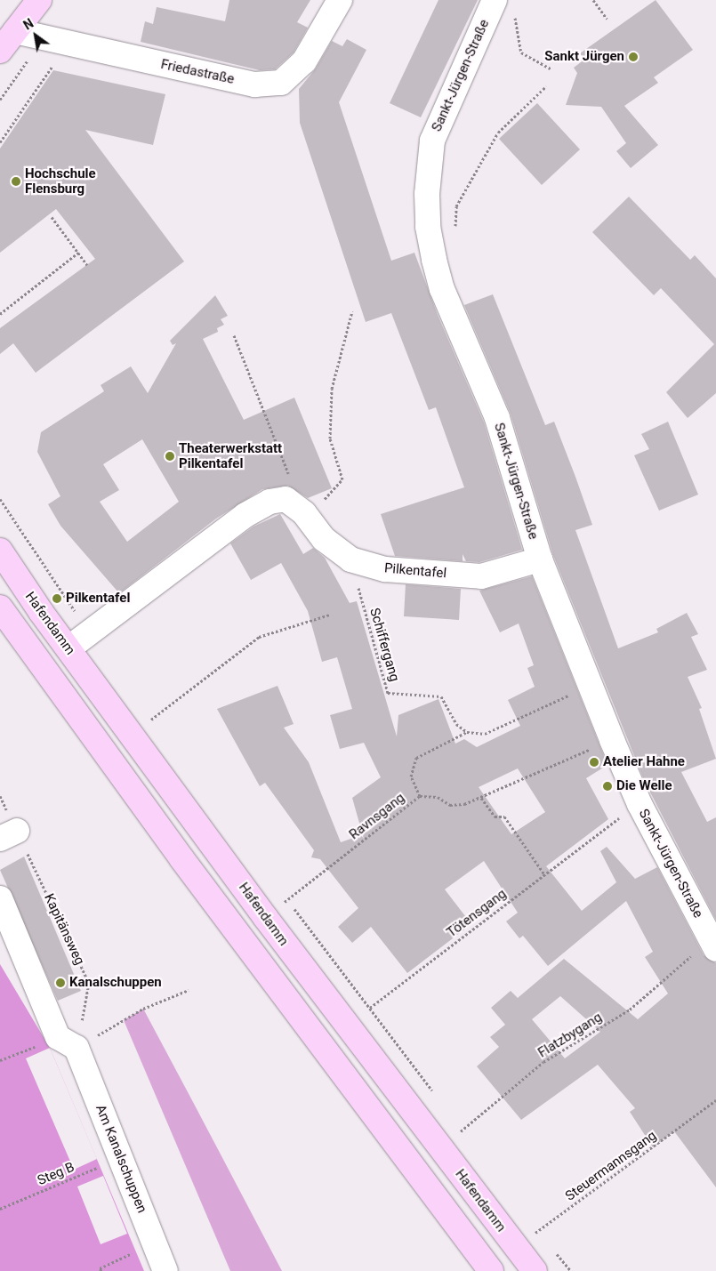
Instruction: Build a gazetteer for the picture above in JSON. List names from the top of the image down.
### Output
{
  "streets": {
    "main road": ["Hafendamm"],
    "street": [
      "Friedastraße",
      "Sankt-Jürgen-Straße",
      "Pilkentafel",
      "Am Kanalschuppen"
    ],
    "path": [
      "Schiffergang",
      "Ravnsgang",
      "Tötensgang",
      "Kapitänsweg",
      "Flatzbygang",
      "Steuermannsgang",
      "Steg B"
    ]
  },
  "crossings": [
    ["Sankt-Jürgen-Straße", "Pilkentafel"],
    ["Sankt-Jürgen-Straße", "Flatzbygang"],
    ["Pilkentafel", "Schiffergang"],
    ["Hafendamm", "Ravnsgang"],
    ["Hafendamm", "Tötensgang"],
    ["Hafendamm", "Flatzbygang"],
    ["Hafendamm", "Steuermannsgang"],
    ["Kapitänsweg", "Am Kanalschuppen"],
    ["Am Kanalschuppen", "Steg B"]
  ],
  "places": [
    "Sankt Jürgen",
    "Hochschule Flensburg",
    "Theaterwerkstatt Pilkentafel",
    "Pilkentafel",
    "Atelier Hahne",
    "Die Welle",
    "Kanalschuppen"
  ],
  "north": "top left"
}
